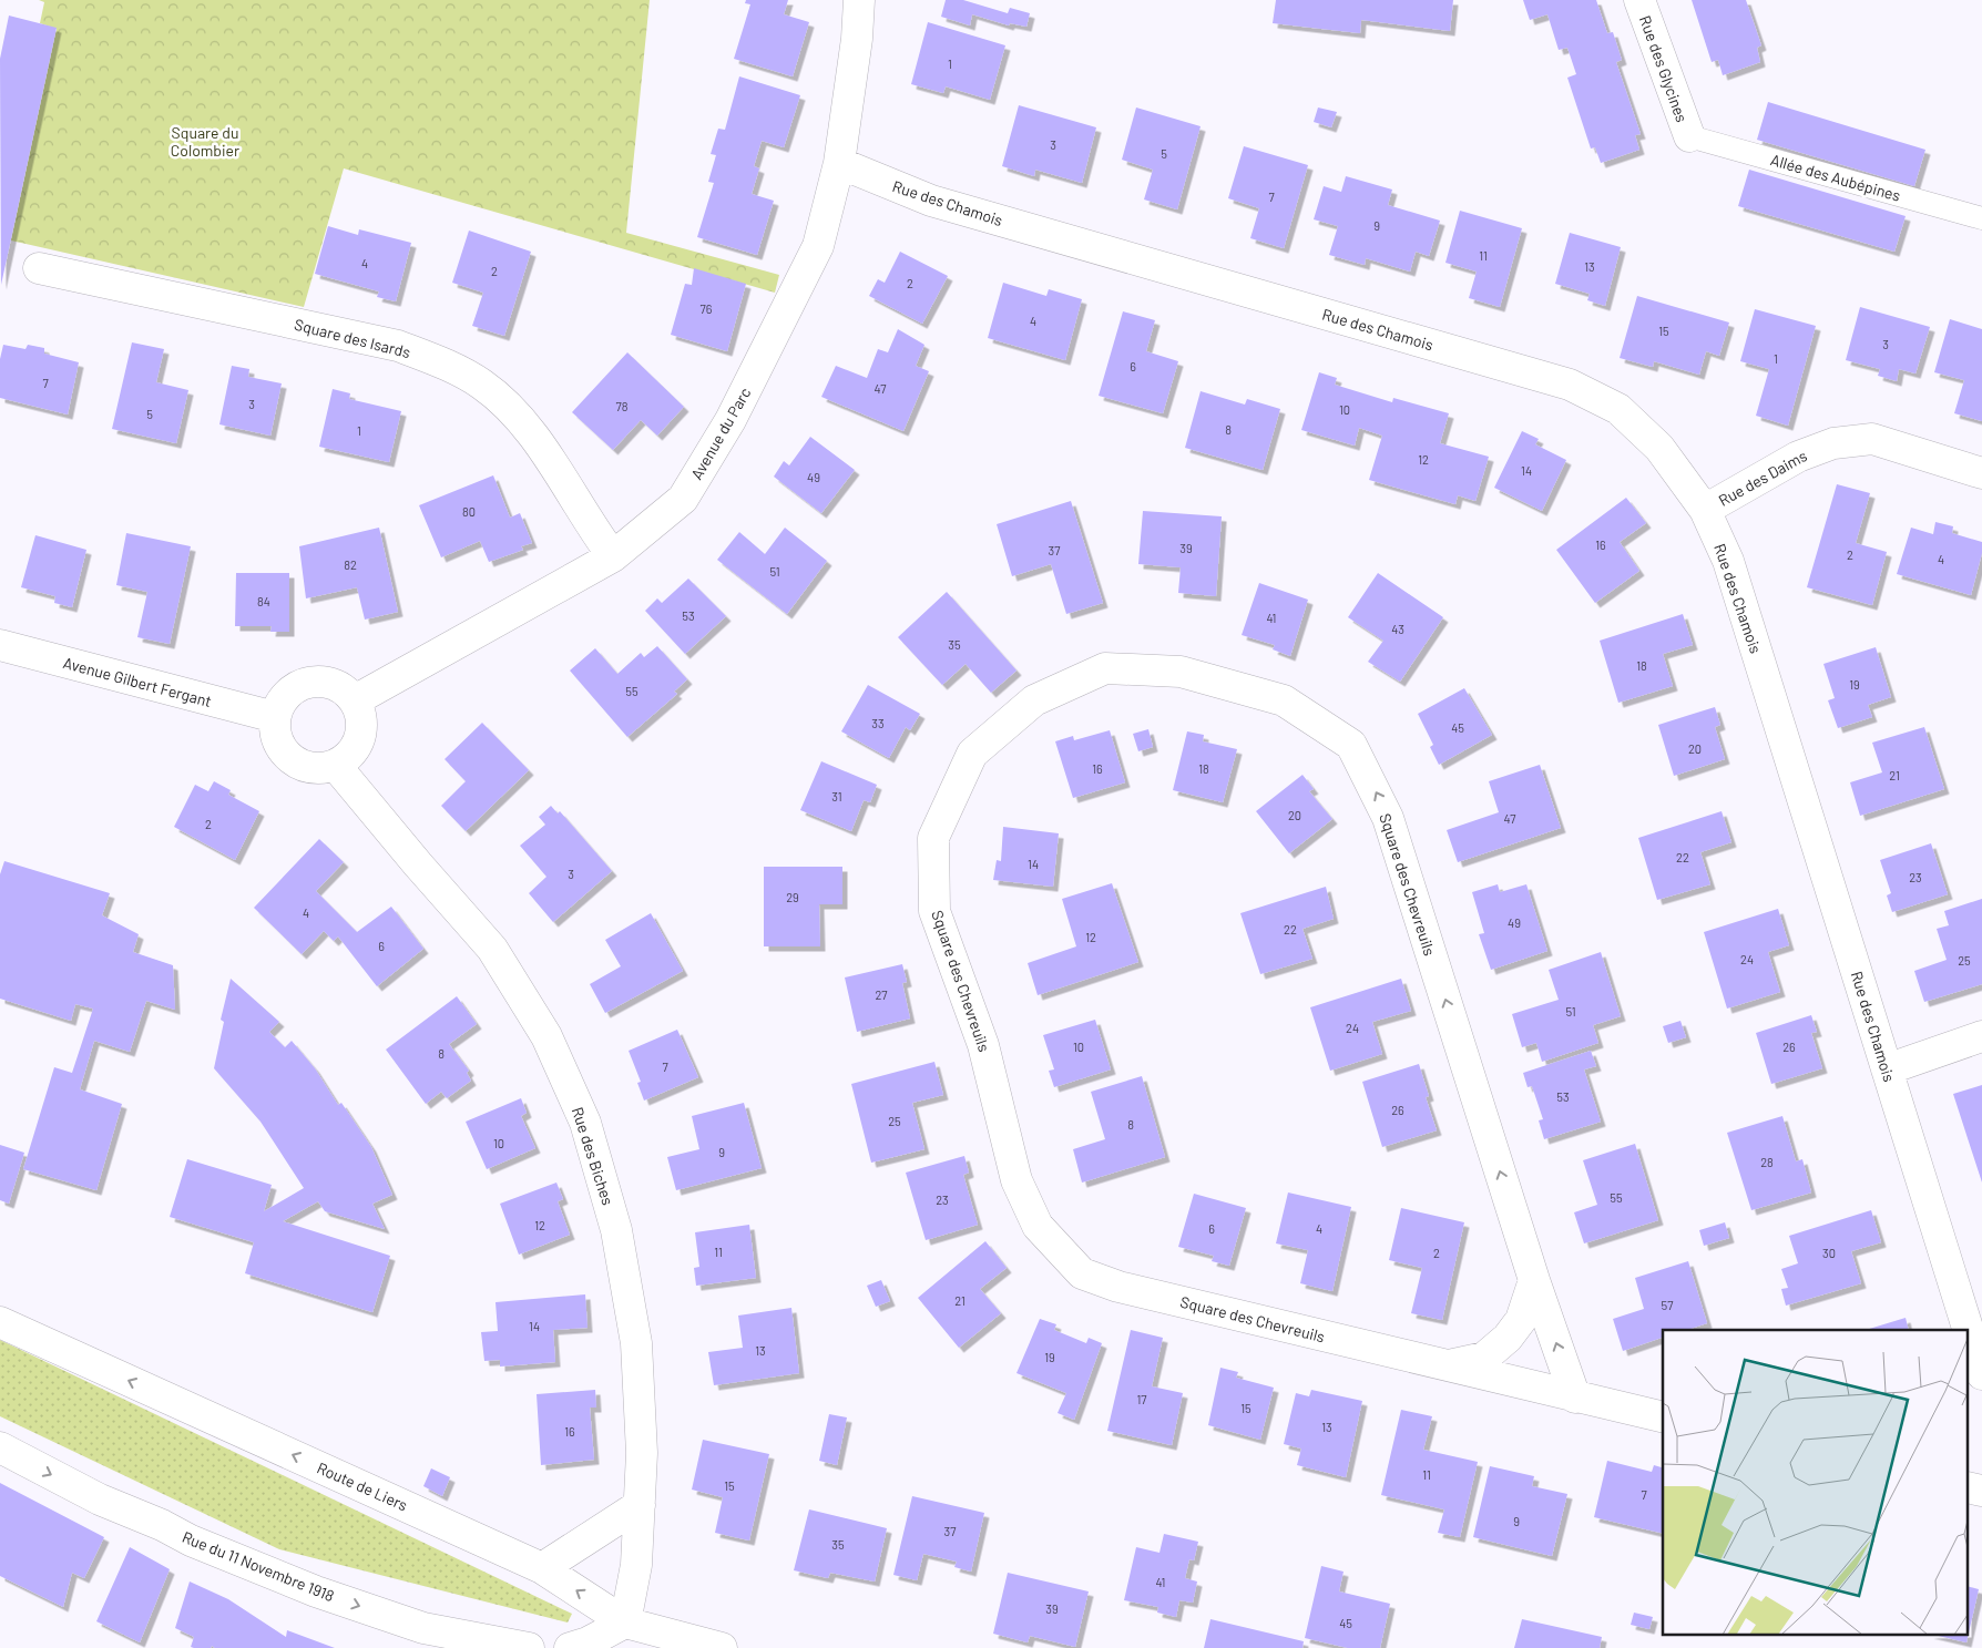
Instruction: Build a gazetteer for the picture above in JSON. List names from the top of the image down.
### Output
{
  "streets": {
    "street": [
      "Rue des Glycines",
      "Rue des Chamois",
      "Square des Isards",
      "Avenue du Parc",
      "Rue des Daims",
      "Avenue Gilbert Fergant",
      "Square des Chevreuils",
      "Rue des Biches",
      "Route de Liers",
      "Rue du 11 Novembre 1918"
    ],
    "lane": ["Allée des Aubépines"]
  },
  "crossings": [
    ["Rue des Glycines", "Allée des Aubépines"],
    ["Rue des Chamois", "Avenue du Parc"],
    ["Rue des Chamois", "Rue des Daims"],
    ["Square des Isards", "Avenue du Parc"],
    ["Avenue du Parc", "Avenue Gilbert Fergant"],
    ["Avenue du Parc", "Rue des Biches"],
    ["Avenue Gilbert Fergant", "Rue des Biches"],
    ["Rue des Biches", "Route de Liers"]
  ],
  "one_way": ["Route de Liers", "Rue du 11 Novembre 1918"],
  "parks": ["Square du Colombier"],
  "house_numbers": [
    "1",
    "3",
    "5",
    "7",
    "9",
    "11",
    "4",
    "13",
    "2",
    "2",
    "76",
    "4",
    "15",
    "3",
    "1",
    "6",
    "7",
    "47",
    "3",
    "78",
    "10",
    "5",
    "8",
    "1",
    "12",
    "14",
    "49",
    "80",
    "16",
    "39",
    "37",
    "2",
    "4",
    "82",
    "51",
    "84",
    "53",
    "41",
    "43",
    "35",
    "18",
    "19",
    "55",
    "33",
    "45",
    "20",
    "16",
    "18",
    "21",
    "31",
    "20",
    "47",
    "2",
    "22",
    "14",
    "3",
    "23",
    "29",
    "4",
    "49",
    "22",
    "12",
    "6",
    "24",
    "25",
    "27",
    "51",
    "24",
    "10",
    "26",
    "8",
    "7",
    "53",
    "26",
    "25",
    "8",
    "10",
    "9",
    "28",
    "55",
    "23",
    "12",
    "6",
    "4",
    "11",
    "2",
    "30",
    "21",
    "57",
    "14",
    "13",
    "19",
    "17",
    "15",
    "13",
    "16",
    "11",
    "15",
    "7",
    "9",
    "37",
    "35",
    "41",
    "39",
    "45"
  ]
}
